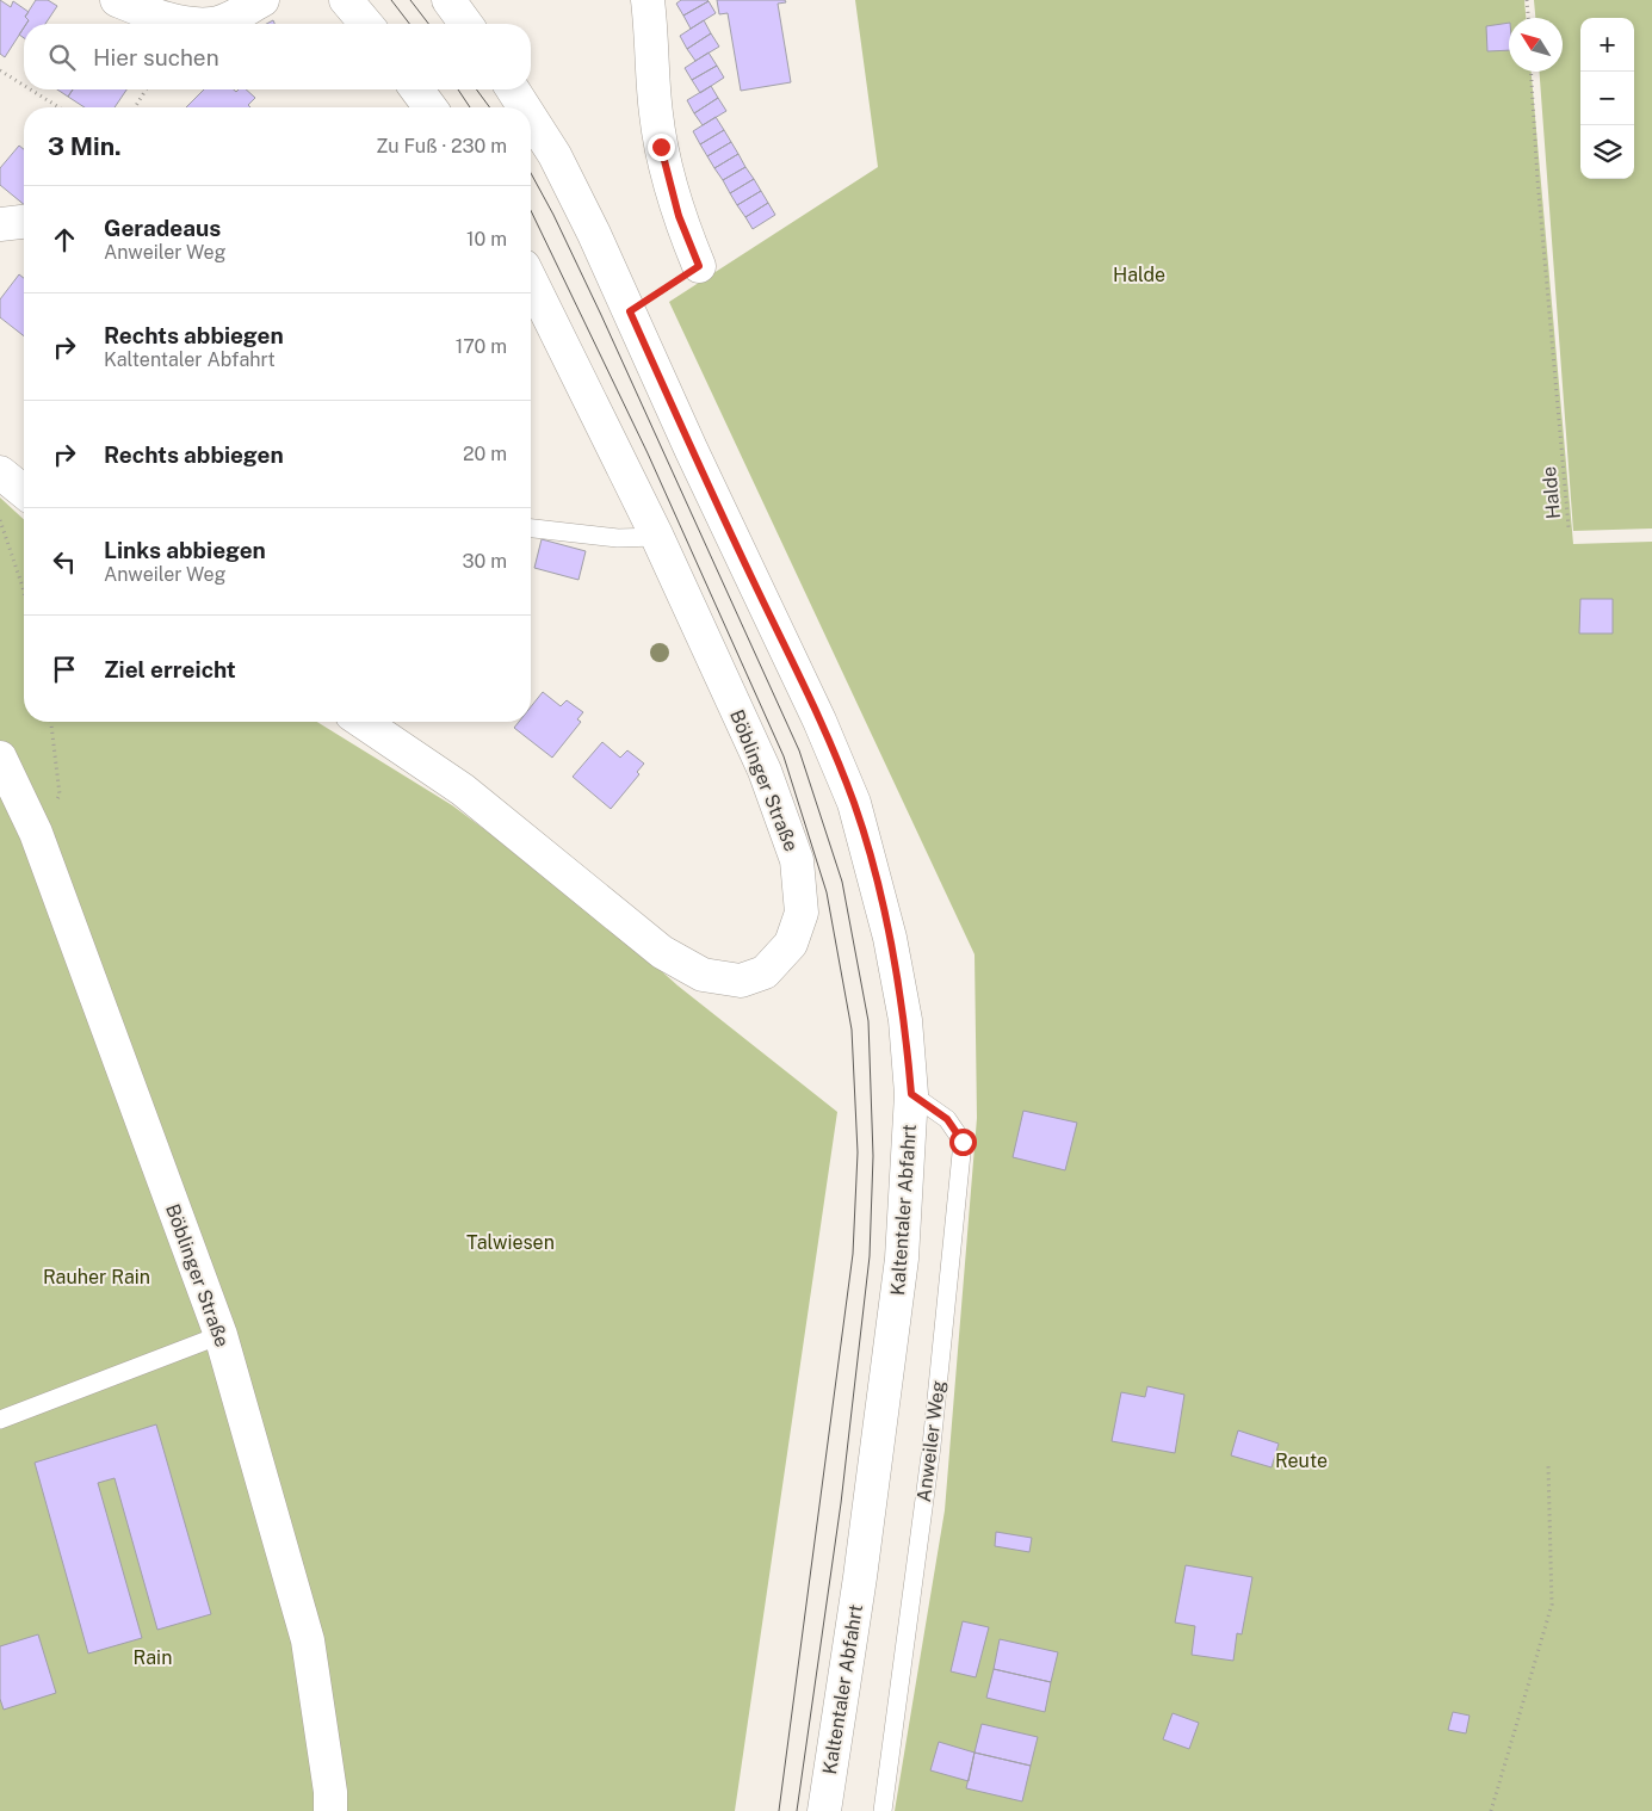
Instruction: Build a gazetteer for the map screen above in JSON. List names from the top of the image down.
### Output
{
  "streets": {
    "main road": ["Böblinger Straße", "Kaltentaler Abfahrt"],
    "lane": ["Anweiler Weg"],
    "path": ["Halde"]
  },
  "crossings": [
    ["Kaltentaler Abfahrt", "Anweiler Weg"]
  ],
  "parks": [
    "Halde",
    "Talwiesen",
    "Rauher Rain",
    "Reute",
    "Rain"
  ],
  "north": "top left",
  "page": {
    "map_buttons": ["+", "−"],
    "search": "Hier suchen",
    "heading": ["3 Min.", "Zu Fuß · 230 m"],
    "list": [
      ["Geradeaus", "Anweiler Weg", "10 m"],
      ["Rechts abbiegen", "Kaltentaler Abfahrt", "170 m"],
      ["Rechts abbiegen", "20 m"],
      ["Links abbiegen", "Anweiler Weg", "30 m"],
      "Ziel erreicht"
    ]
  }
}
